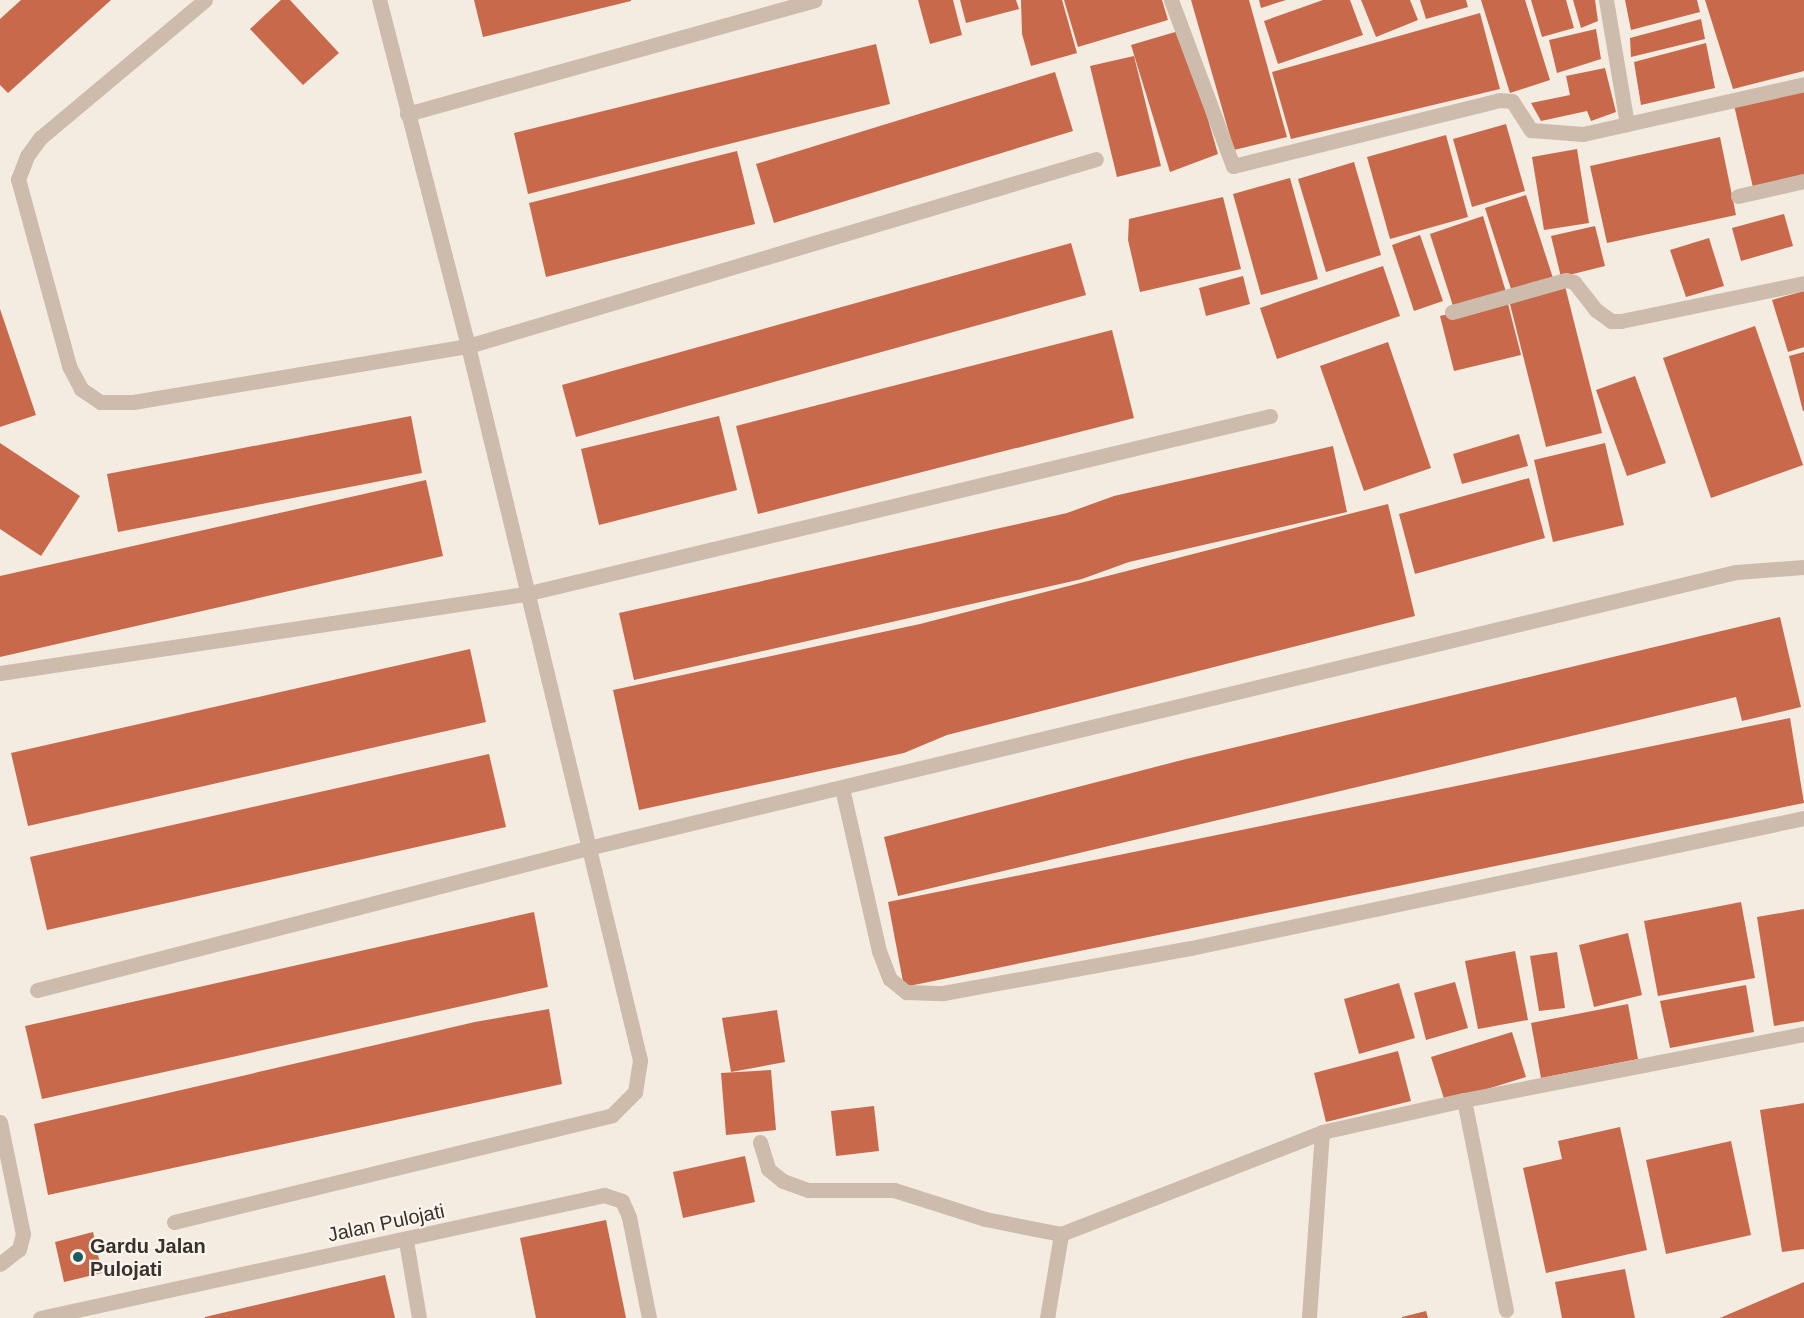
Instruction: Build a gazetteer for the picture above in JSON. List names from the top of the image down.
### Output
{
  "streets": {
    "street": ["Jalan Pulojati"]
  },
  "places": ["Gardu Jalan Pulojati"]
}
